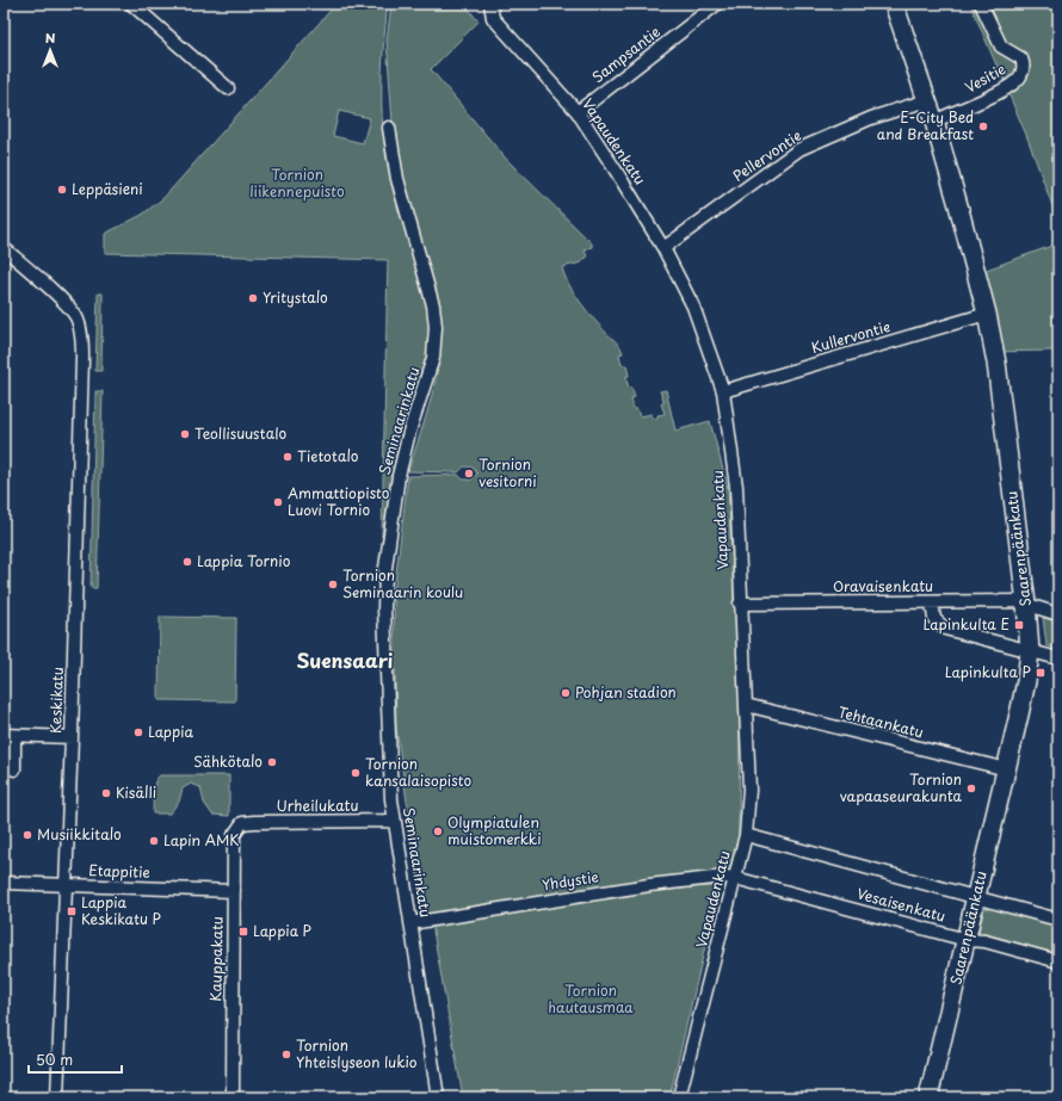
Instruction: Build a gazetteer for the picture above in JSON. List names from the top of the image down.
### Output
{
  "streets": {
    "street": [
      "Sampsantie",
      "Vesitie",
      "Vapaudenkatu",
      "Pellervontie",
      "Kullervontie",
      "Seminaarinkatu",
      "Saarenpäänkatu",
      "Oravaisenkatu",
      "Keskikatu",
      "Tehtaankatu",
      "Urheilukatu",
      "Etappitie",
      "Yhdystie",
      "Vesaisenkatu",
      "Kauppakatu"
    ]
  },
  "crossings": [
    ["Sampsantie", "Vapaudenkatu"],
    ["Vesitie", "Saarenpäänkatu"],
    ["Vapaudenkatu", "Pellervontie"],
    ["Vapaudenkatu", "Kullervontie"],
    ["Vapaudenkatu", "Oravaisenkatu"],
    ["Vapaudenkatu", "Tehtaankatu"],
    ["Vapaudenkatu", "Yhdystie"],
    ["Vapaudenkatu", "Vesaisenkatu"],
    ["Pellervontie", "Saarenpäänkatu"],
    ["Kullervontie", "Saarenpäänkatu"],
    ["Seminaarinkatu", "Urheilukatu"],
    ["Seminaarinkatu", "Yhdystie"],
    ["Saarenpäänkatu", "Oravaisenkatu"],
    ["Saarenpäänkatu", "Tehtaankatu"],
    ["Saarenpäänkatu", "Vesaisenkatu"],
    ["Keskikatu", "Etappitie"],
    ["Urheilukatu", "Kauppakatu"],
    ["Etappitie", "Kauppakatu"],
    ["Yhdystie", "Vesaisenkatu"]
  ],
  "districts": ["Suensaari"],
  "parks": ["Tornion liikennepuisto", "Tornion hautausmaa"],
  "places": {
    "other": [
      "E-City Bed and Breakfast",
      "Leppäsieni",
      "Yritystalo",
      "Teollisuustalo",
      "Tietotalo",
      "Tornion vesitorni",
      "Ammattiopisto Luovi Tornio",
      "Lappia Tornio",
      "Tornion Seminaarin koulu",
      "Pohjan stadion",
      "Lappia",
      "Sähkötalo",
      "Tornion kansalaisopisto",
      "Tornion vapaaseurakunta",
      "Kisälli",
      "Olympiatulen muistomerkki",
      "Musiikkitalo",
      "Lapin AMK",
      "Tornion Yhteislyseon lukio"
    ],
    "transit": [
      "Lapinkulta E",
      "Lapinkulta P",
      "Lappia Keskikatu P",
      "Lappia P"
    ]
  },
  "scale_bar": "50 m",
  "north": "top"
}
